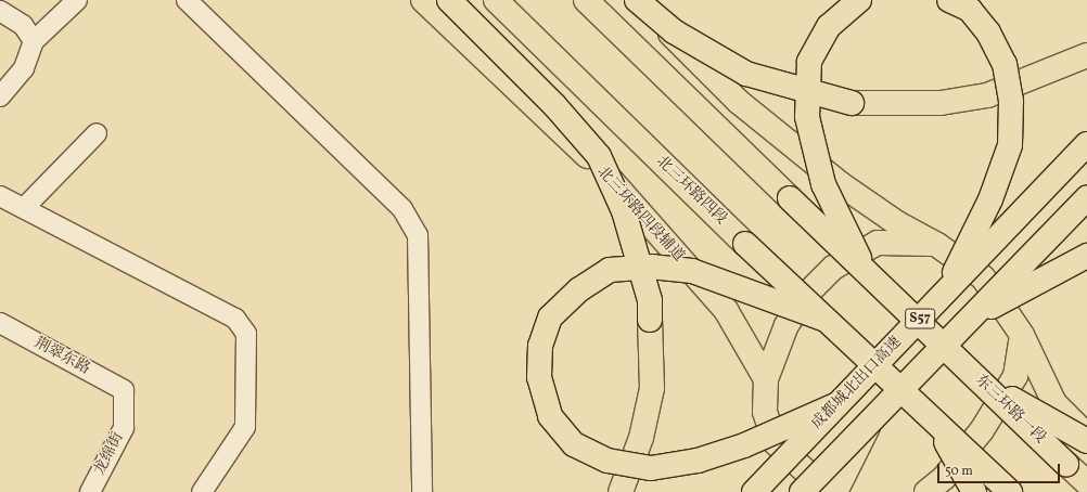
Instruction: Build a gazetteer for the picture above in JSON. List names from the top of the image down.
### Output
{
  "streets": {
    "main road": [
      "北三环路四段",
      "北三环路四段辅道",
      "S57",
      "成都城北出口高速",
      "东三环路一段"
    ],
    "street": ["荆翠东路", "龙绵街"]
  },
  "crossings": [
    ["荆翠东路", "龙绵街"]
  ],
  "scale_bar": "50 m"
}
